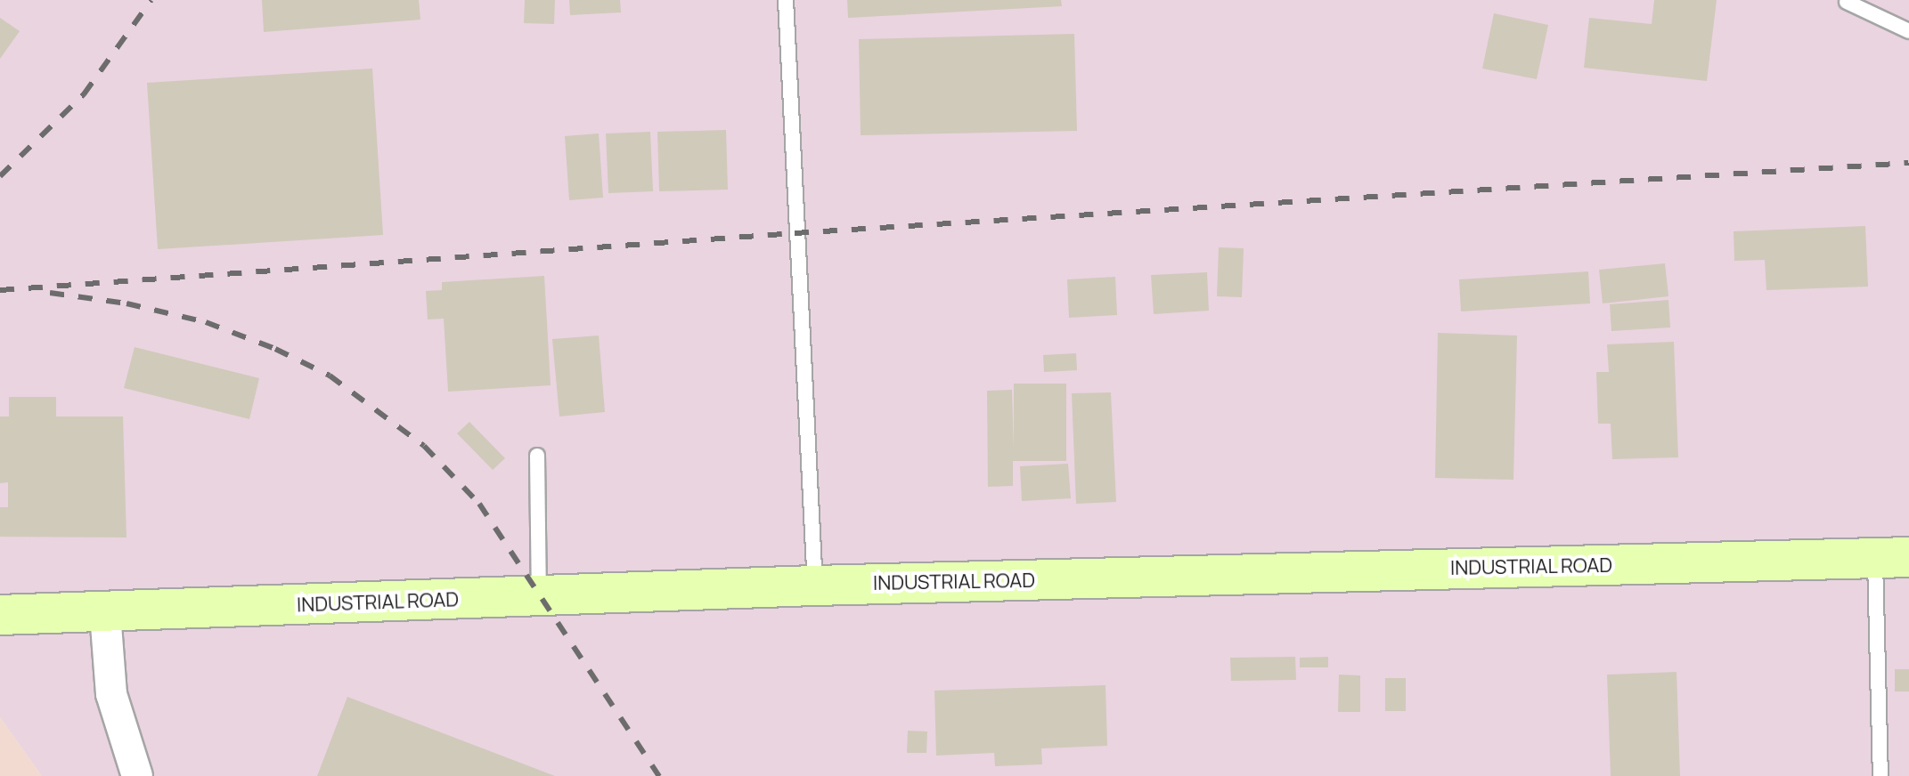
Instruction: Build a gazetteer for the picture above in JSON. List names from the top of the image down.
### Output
{
  "streets": {
    "street": ["INDUSTRIAL ROAD"]
  }
}
